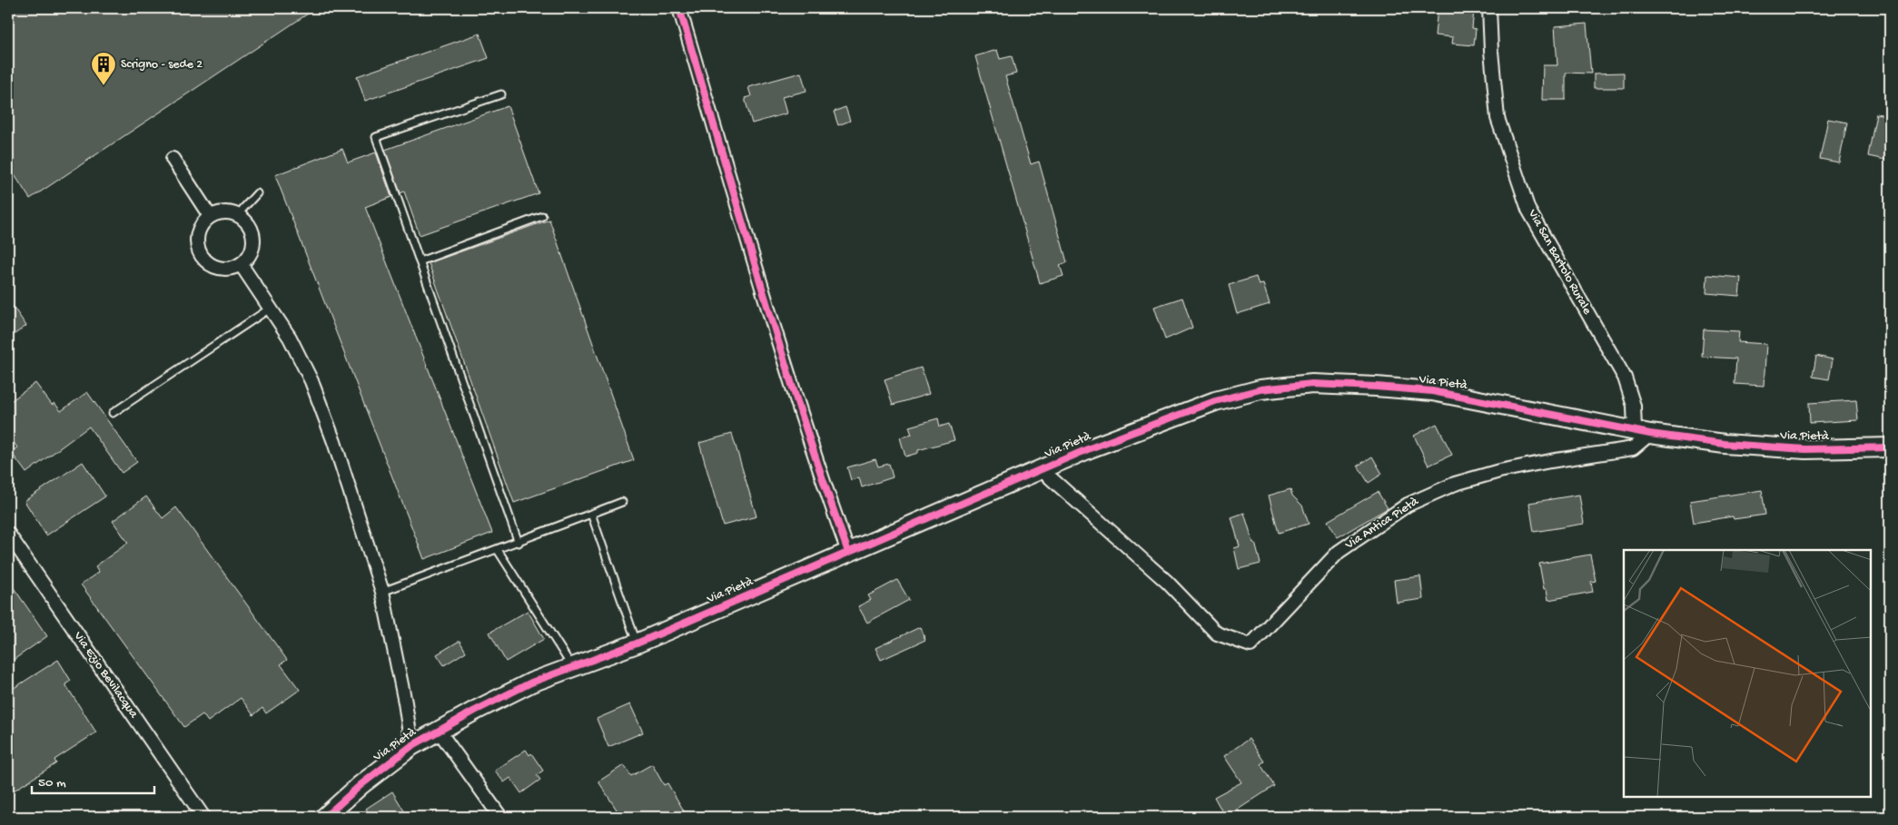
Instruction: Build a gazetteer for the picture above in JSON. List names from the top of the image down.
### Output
{
  "streets": {
    "street": [
      "Via San Bartolo Rurale",
      "Via Pietà",
      "Via Antica Pietà",
      "Via Ezio Bevilacqua"
    ]
  },
  "crossings": [
    ["Via San Bartolo Rurale", "Via Pietà"],
    ["Via San Bartolo Rurale", "Via Antica Pietà"],
    ["Via Pietà", "Via Antica Pietà"]
  ],
  "places": {
    "building": ["Scrigno - sede 2"]
  },
  "scale_bar": "50 m"
}
